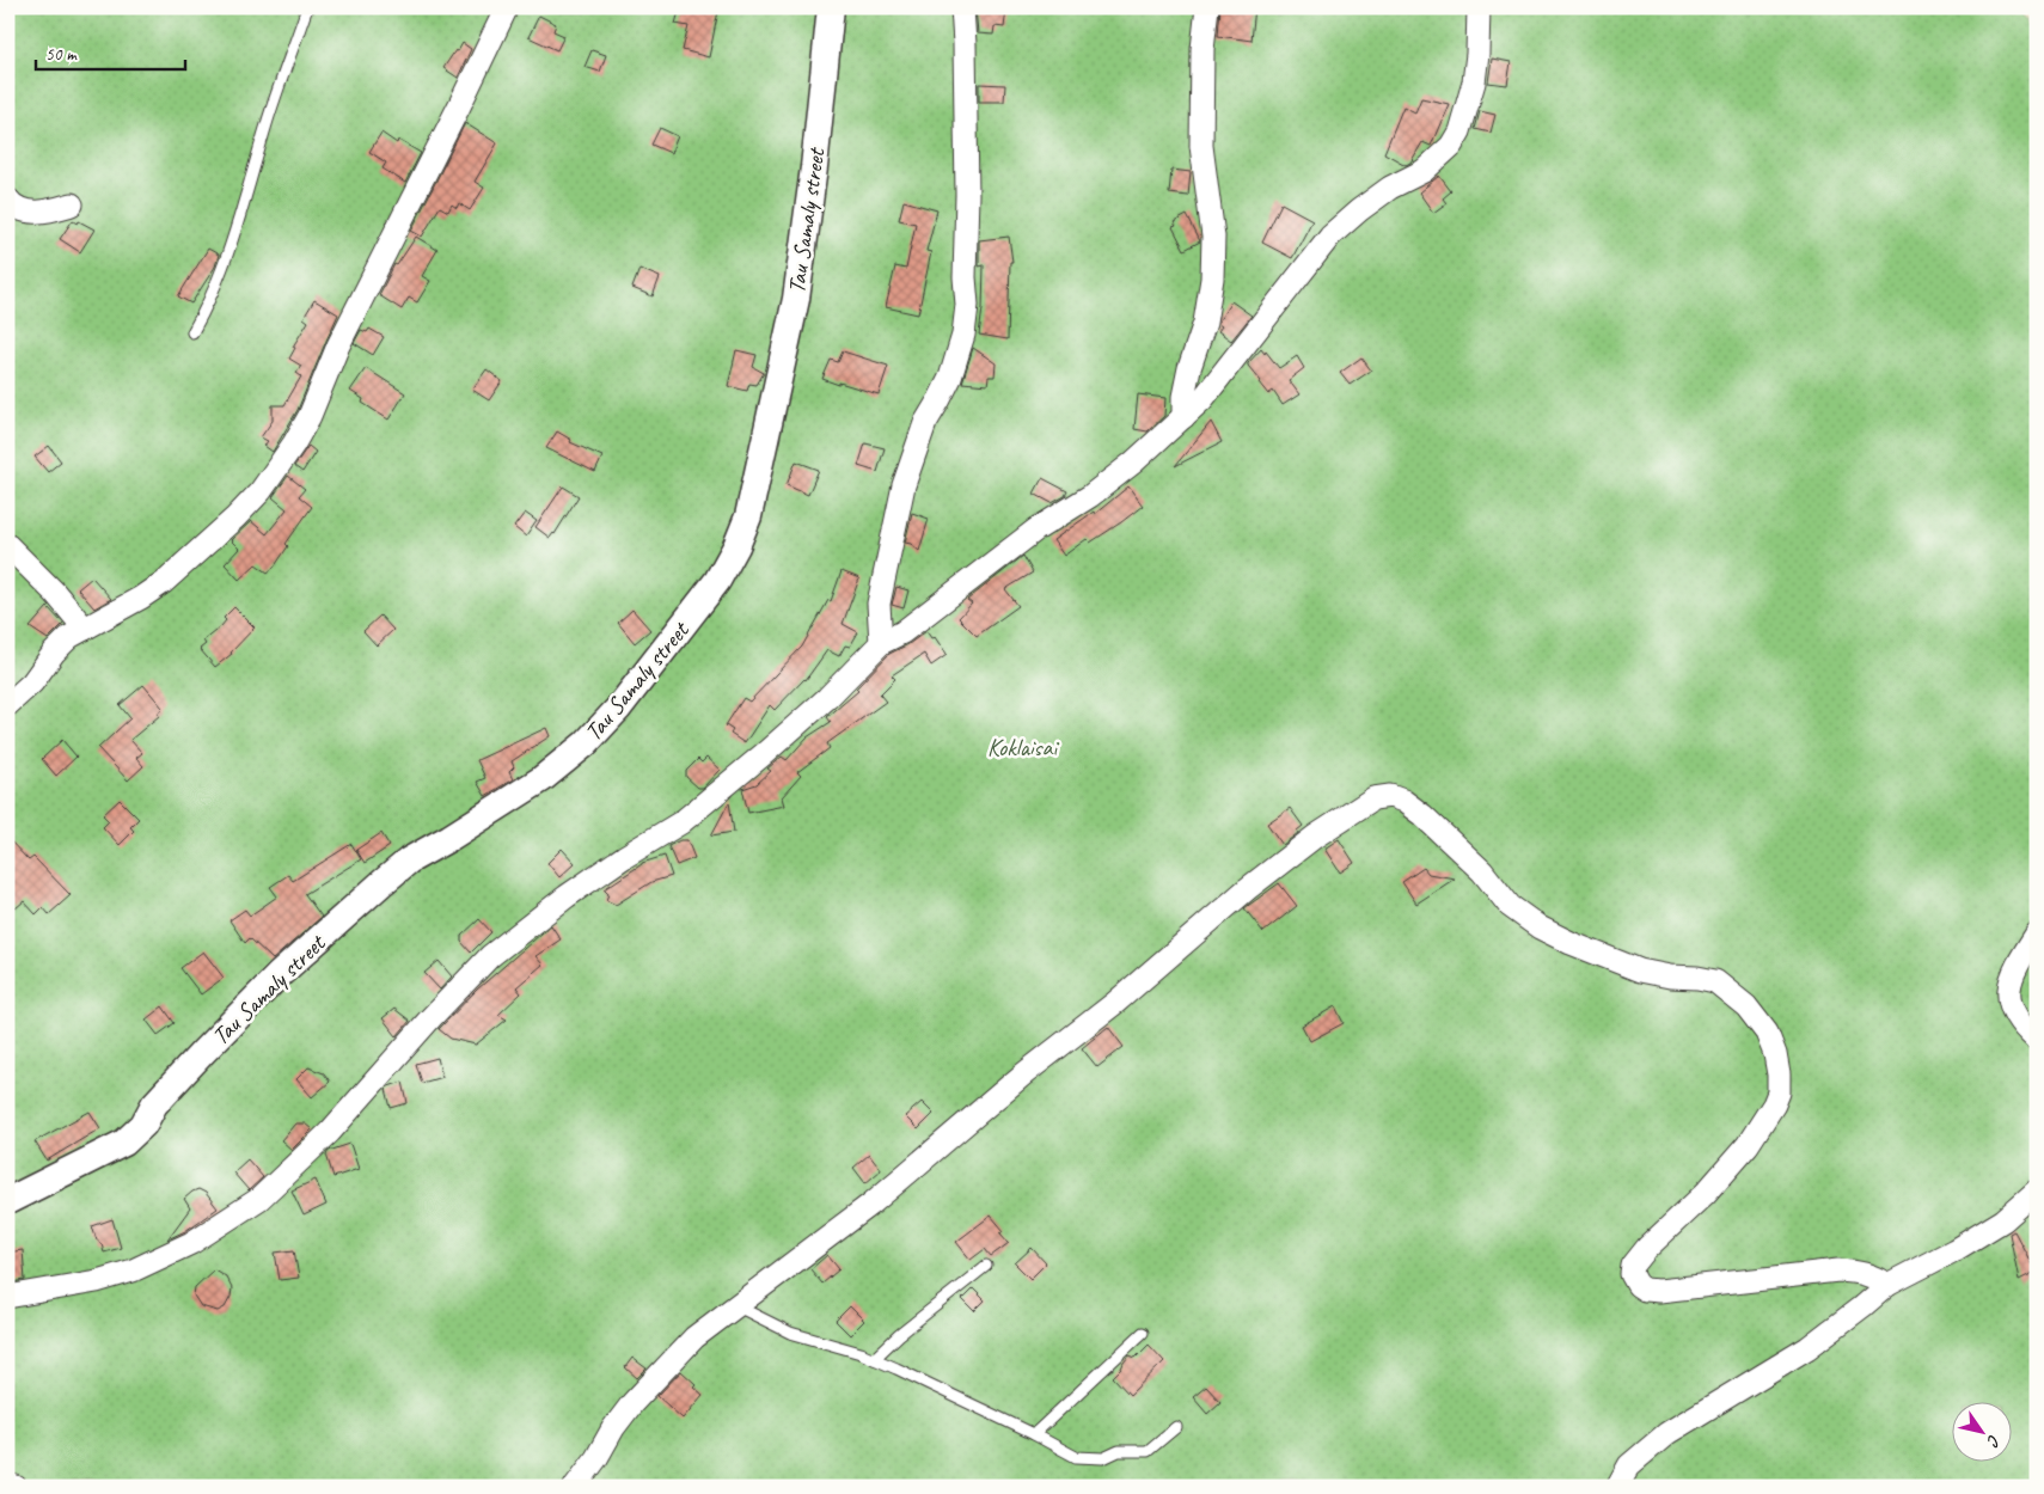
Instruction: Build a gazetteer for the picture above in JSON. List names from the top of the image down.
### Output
{
  "streets": {
    "street": ["Tau Samaly street"]
  },
  "parks": ["Koklaisai"],
  "scale_bar": "50 m",
  "north": "bottom right"
}
